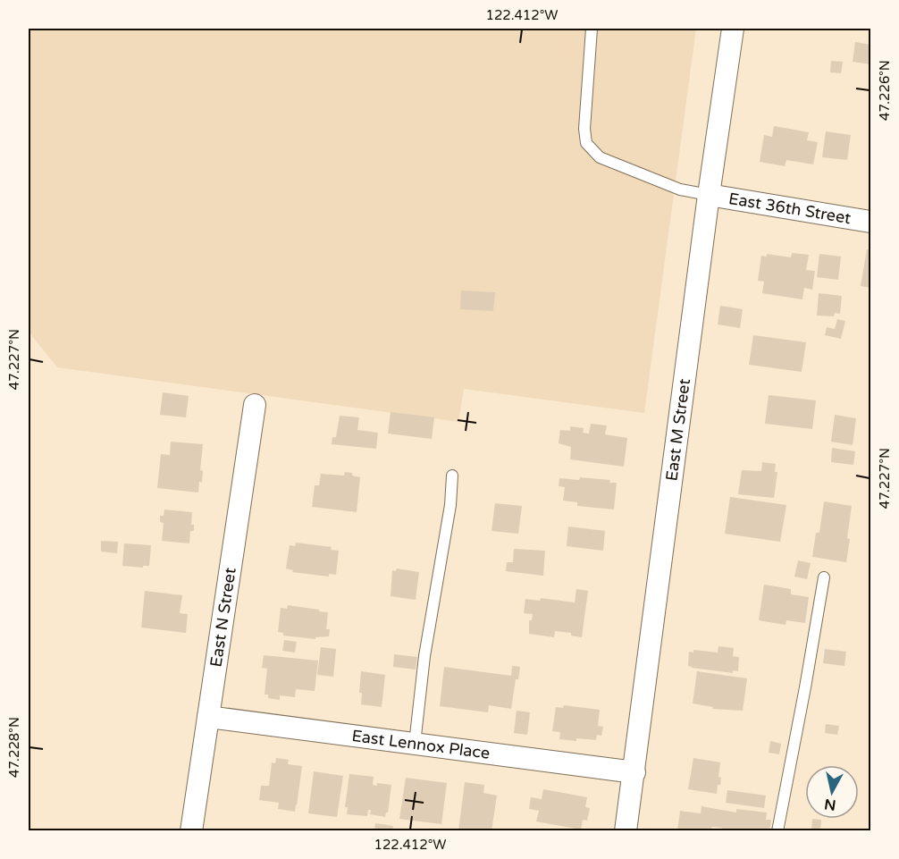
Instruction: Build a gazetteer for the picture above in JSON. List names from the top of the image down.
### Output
{
  "streets": {
    "street": [
      "East 36th Street",
      "East M Street",
      "East N Street",
      "East Lennox Place"
    ]
  },
  "crossings": [
    ["East 36th Street", "East M Street"],
    ["East M Street", "East Lennox Place"],
    ["East N Street", "East Lennox Place"]
  ],
  "north": "bottom",
  "coordinates": [
    "122.412°W",
    "47.226°N",
    "47.227°N",
    "47.228°N"
  ]
}
